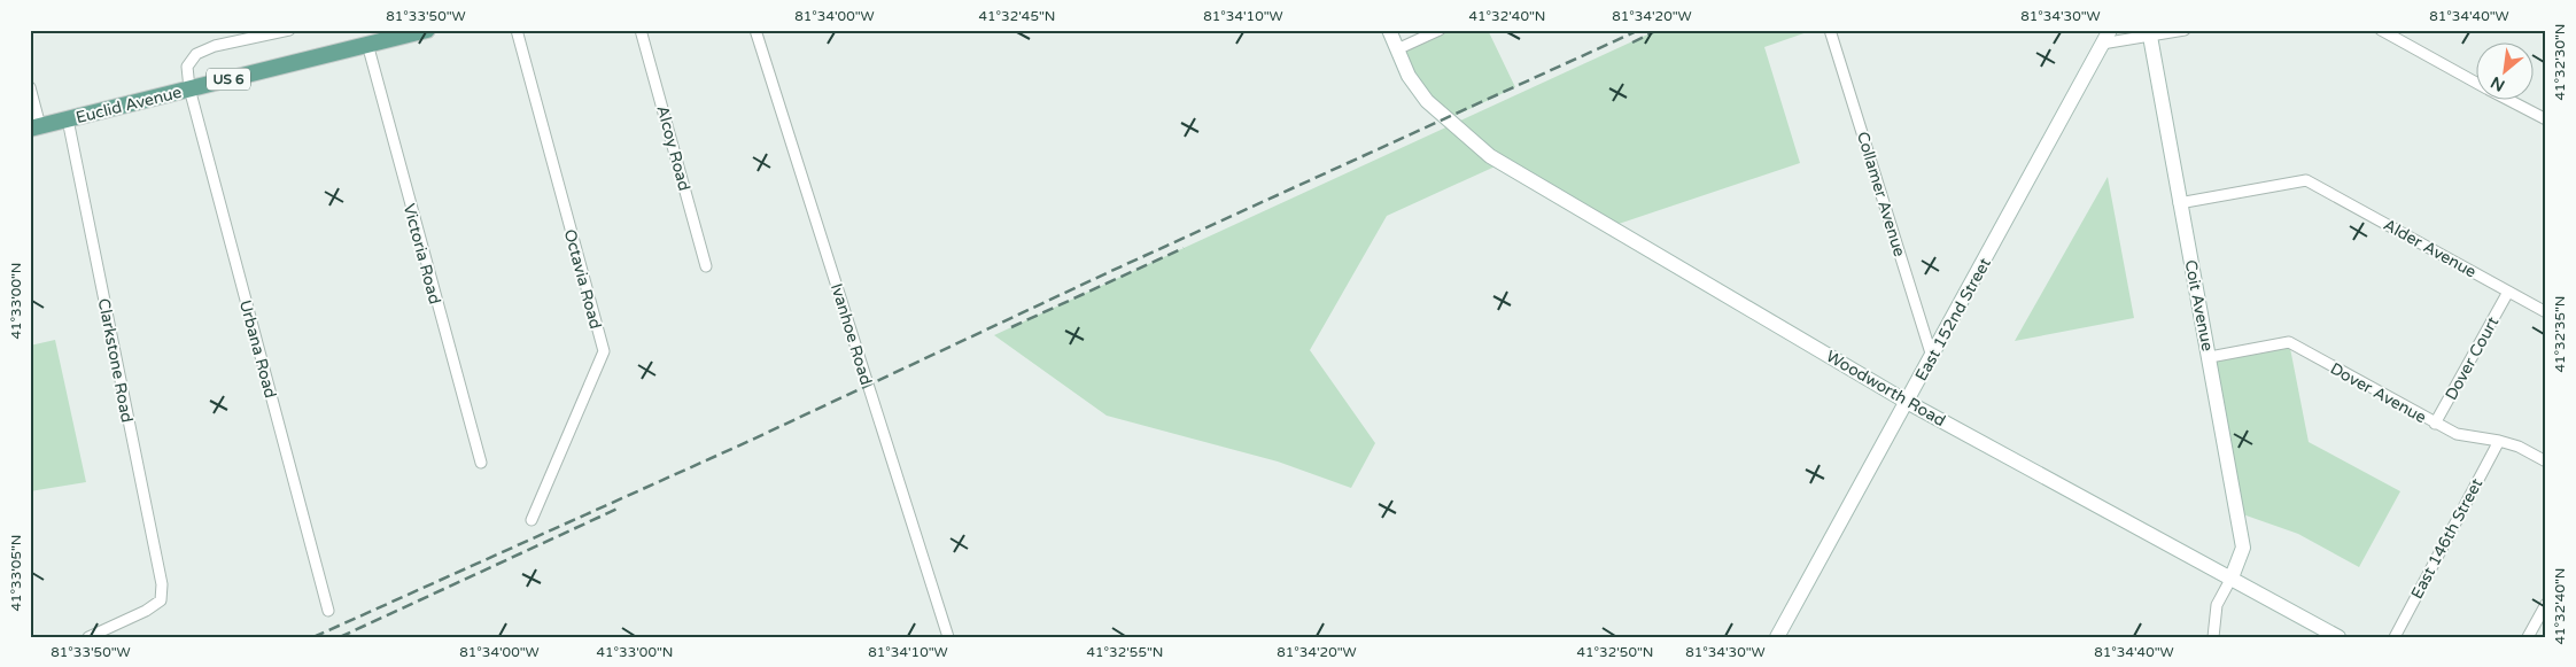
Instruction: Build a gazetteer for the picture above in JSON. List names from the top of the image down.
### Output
{
  "streets": {
    "main road": ["US 6", "Euclid Avenue"],
    "street": [
      "Alcoy Road",
      "Collamer Avenue",
      "Alder Avenue",
      "Victoria Road",
      "Octavia Road",
      "Coit Avenue",
      "East 152nd Street",
      "Ivanhoe Road",
      "Urbana Road",
      "Dover Court",
      "Clarkstone Road",
      "Woodworth Road",
      "Dover Avenue",
      "East 146th Street"
    ]
  },
  "crossings": [
    ["Euclid Avenue", "Victoria Road"],
    ["Euclid Avenue", "Urbana Road"],
    ["Euclid Avenue", "Clarkstone Road"],
    ["Collamer Avenue", "East 152nd Street"],
    ["Alder Avenue", "Coit Avenue"],
    ["Alder Avenue", "Dover Court"],
    ["Coit Avenue", "Woodworth Road"],
    ["Coit Avenue", "Dover Avenue"],
    ["East 152nd Street", "Woodworth Road"],
    ["Dover Court", "Dover Avenue"],
    ["Dover Avenue", "East 146th Street"]
  ],
  "north": "bottom left",
  "coordinates": [
    "81°33'50\"W",
    "81°34'00\"W",
    "41°32'45\"N",
    "81°34'10\"W",
    "41°32'40\"N",
    "81°34'20\"W",
    "81°34'30\"W",
    "81°34'40\"W",
    "41°32'30\"N",
    "41°33'00\"N",
    "41°32'35\"N",
    "41°33'05\"N",
    "41°32'55\"N",
    "41°32'50\"N"
  ]
}
